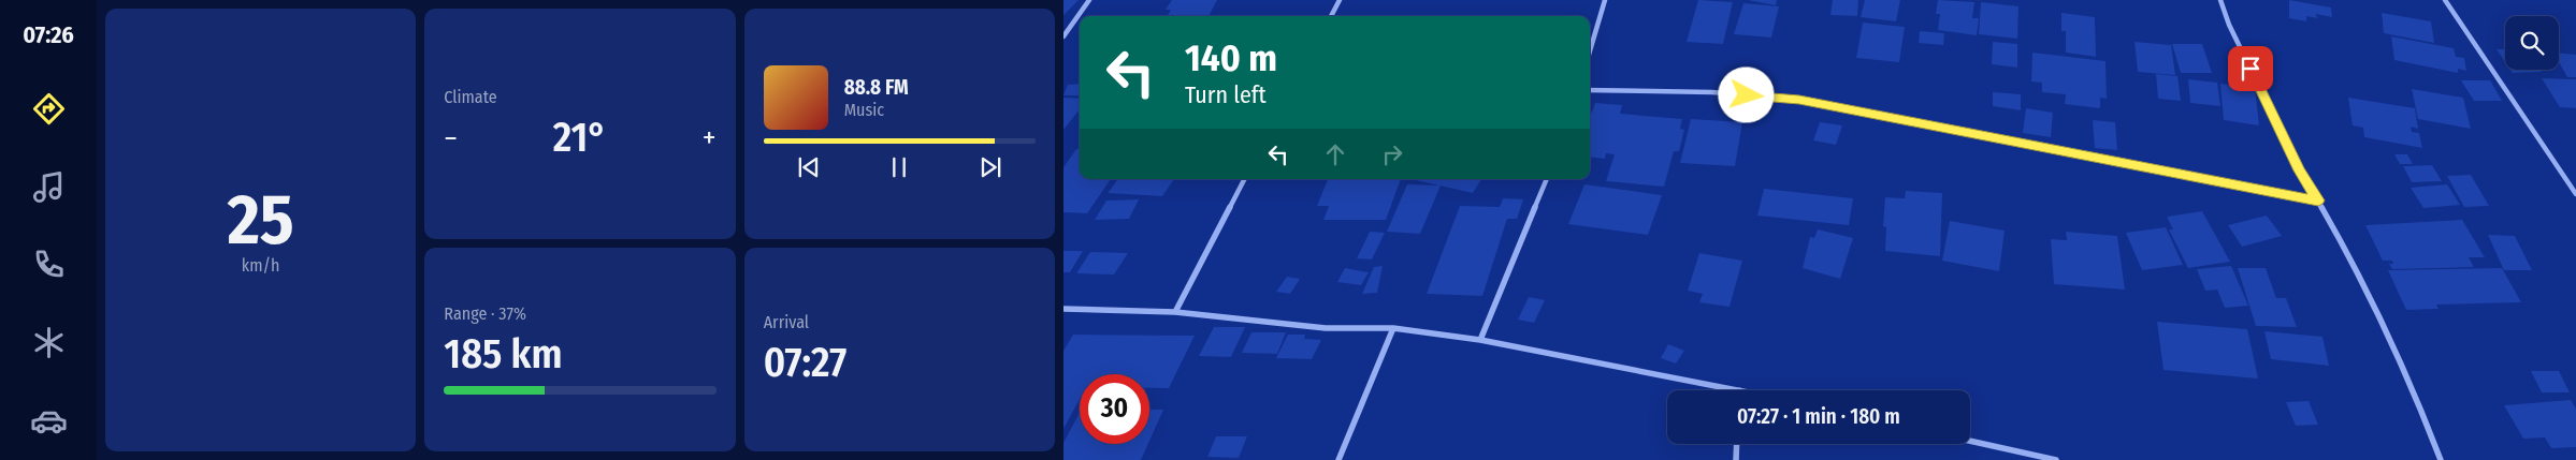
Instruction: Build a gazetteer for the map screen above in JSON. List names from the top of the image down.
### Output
{
  "page": {
    "tabs": "07:26",
    "tile": [
      ["25", "km/h"],
      "Climate",
      ["Range · 37%", "185 km"],
      ["Arrival", "07:27"]
    ],
    "turn": ["140 m", "Turn left"],
    "song": ["88.8 FM", "Music"],
    "heat": ["−", "21°", "+"],
    "limit": "30",
    "trip": "07:27 · 1 min · 180 m"
  }
}
